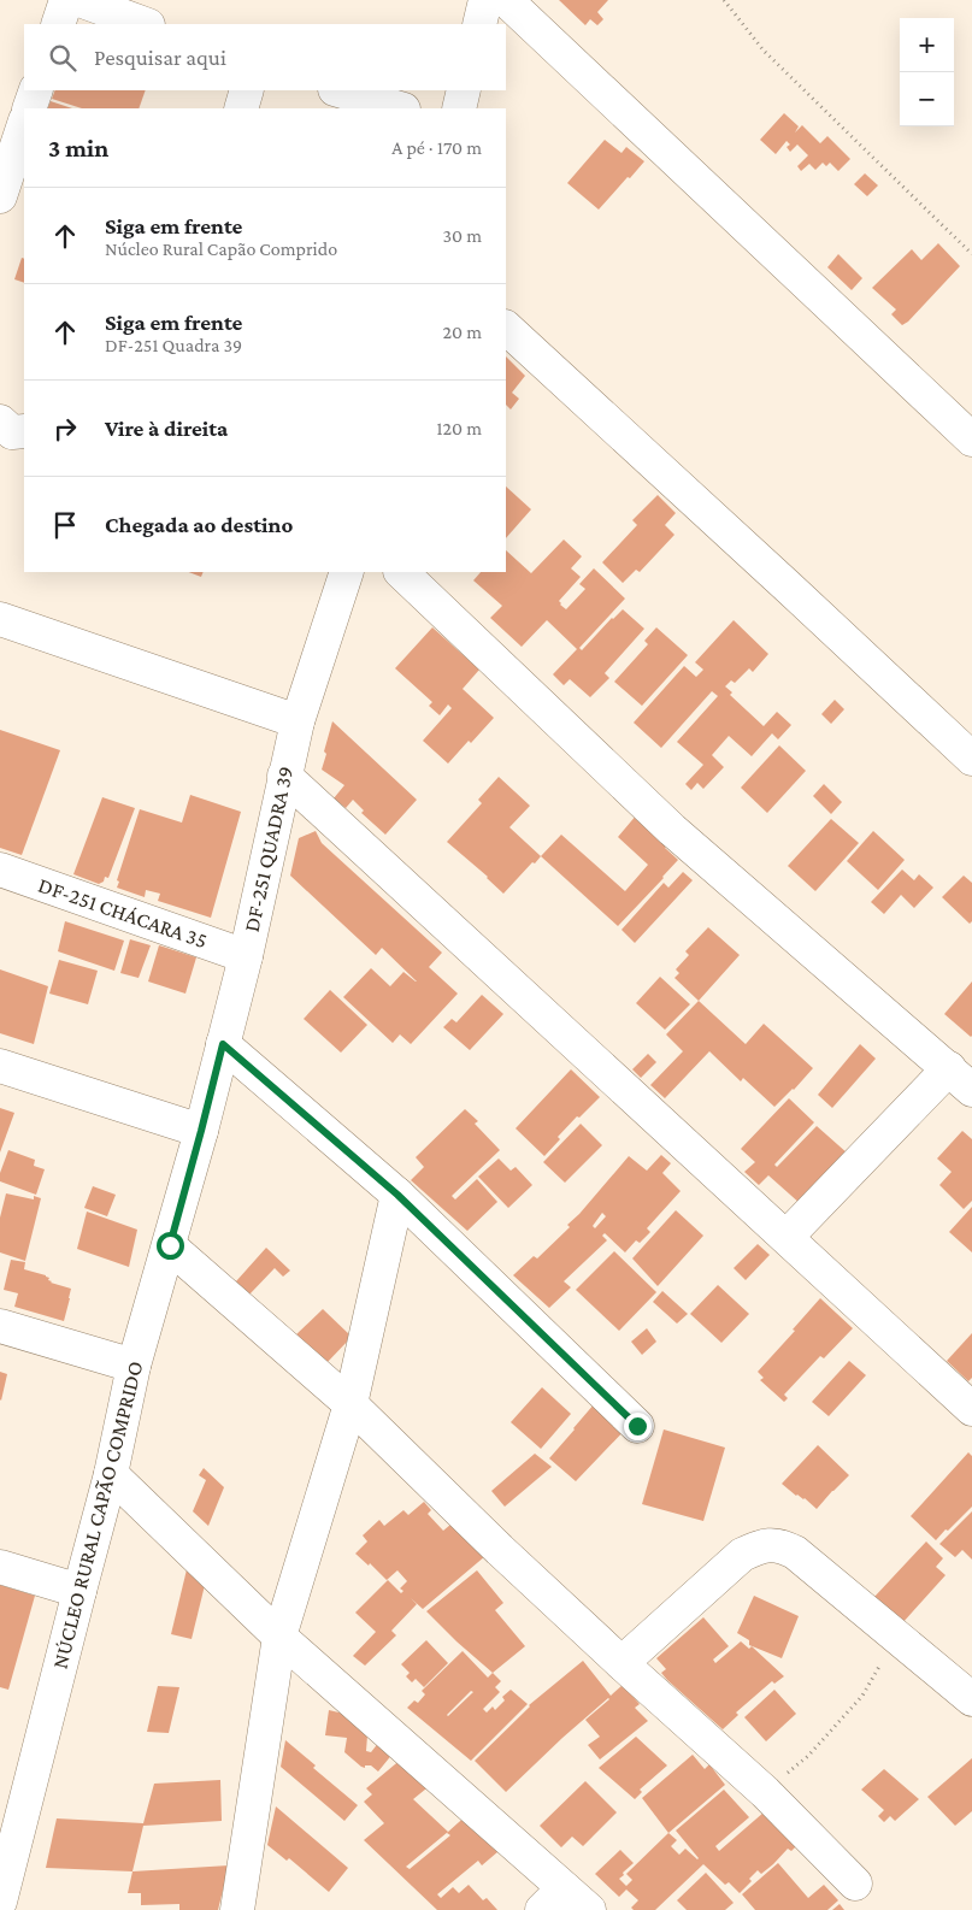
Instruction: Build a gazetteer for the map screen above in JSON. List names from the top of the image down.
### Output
{
  "streets": {
    "street": ["DF-251 QUADRA 39", "DF-251 CHÁCARA 35", "NÚCLEO RURAL CAPÃO COMPRIDO"]
  },
  "crossings": [
    ["DF-251 QUADRA 39", "DF-251 CHÁCARA 35"],
    ["DF-251 QUADRA 39", "NÚCLEO RURAL CAPÃO COMPRIDO"]
  ],
  "page": {
    "map_buttons": ["+", "−"],
    "search": "Pesquisar aqui",
    "heading": ["3 min", "A pé · 170 m"],
    "list": [
      ["Siga em frente", "Núcleo Rural Capão Comprido", "30 m"],
      ["Siga em frente", "DF-251 Quadra 39", "20 m"],
      ["Vire à direita", "120 m"],
      "Chegada ao destino"
    ]
  }
}
